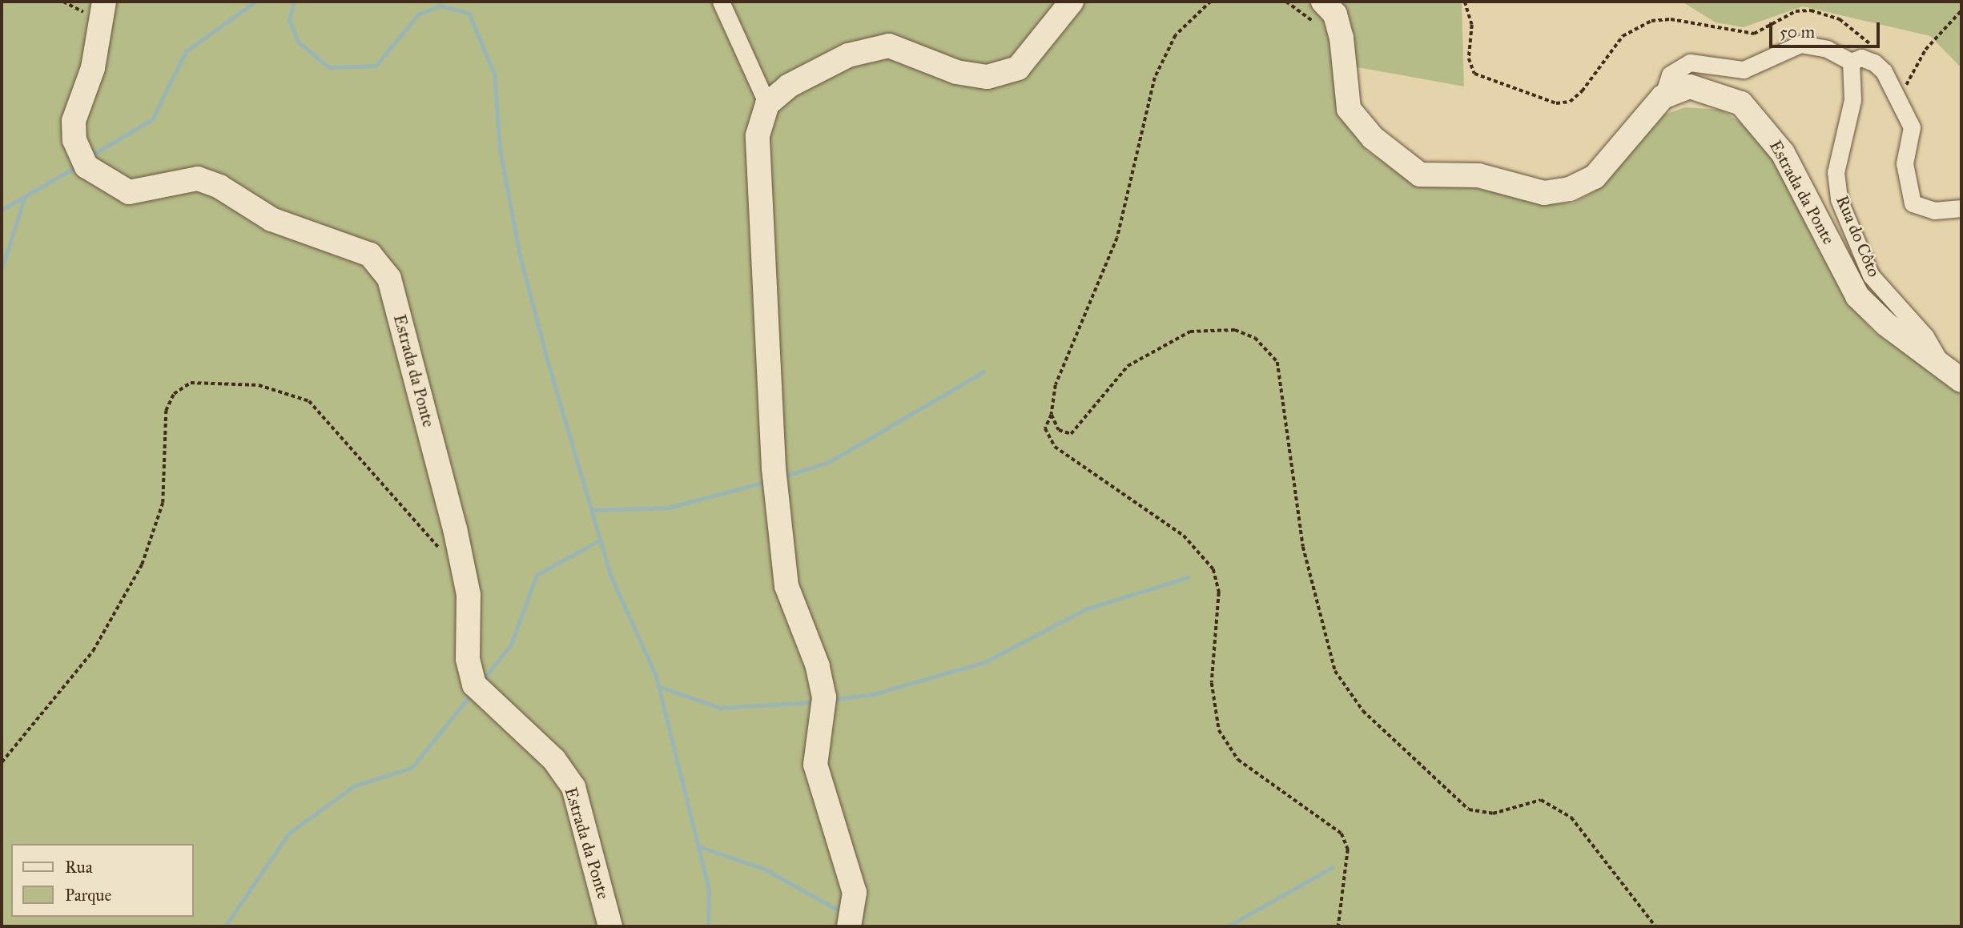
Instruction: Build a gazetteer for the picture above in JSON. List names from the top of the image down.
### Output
{
  "streets": {
    "street": ["Estrada da Ponte", "Rua do Côto"]
  },
  "crossings": [
    ["Estrada da Ponte", "Rua do Côto"]
  ],
  "legend": ["Rua", "Parque"],
  "scale_bar": "50 m"
}
